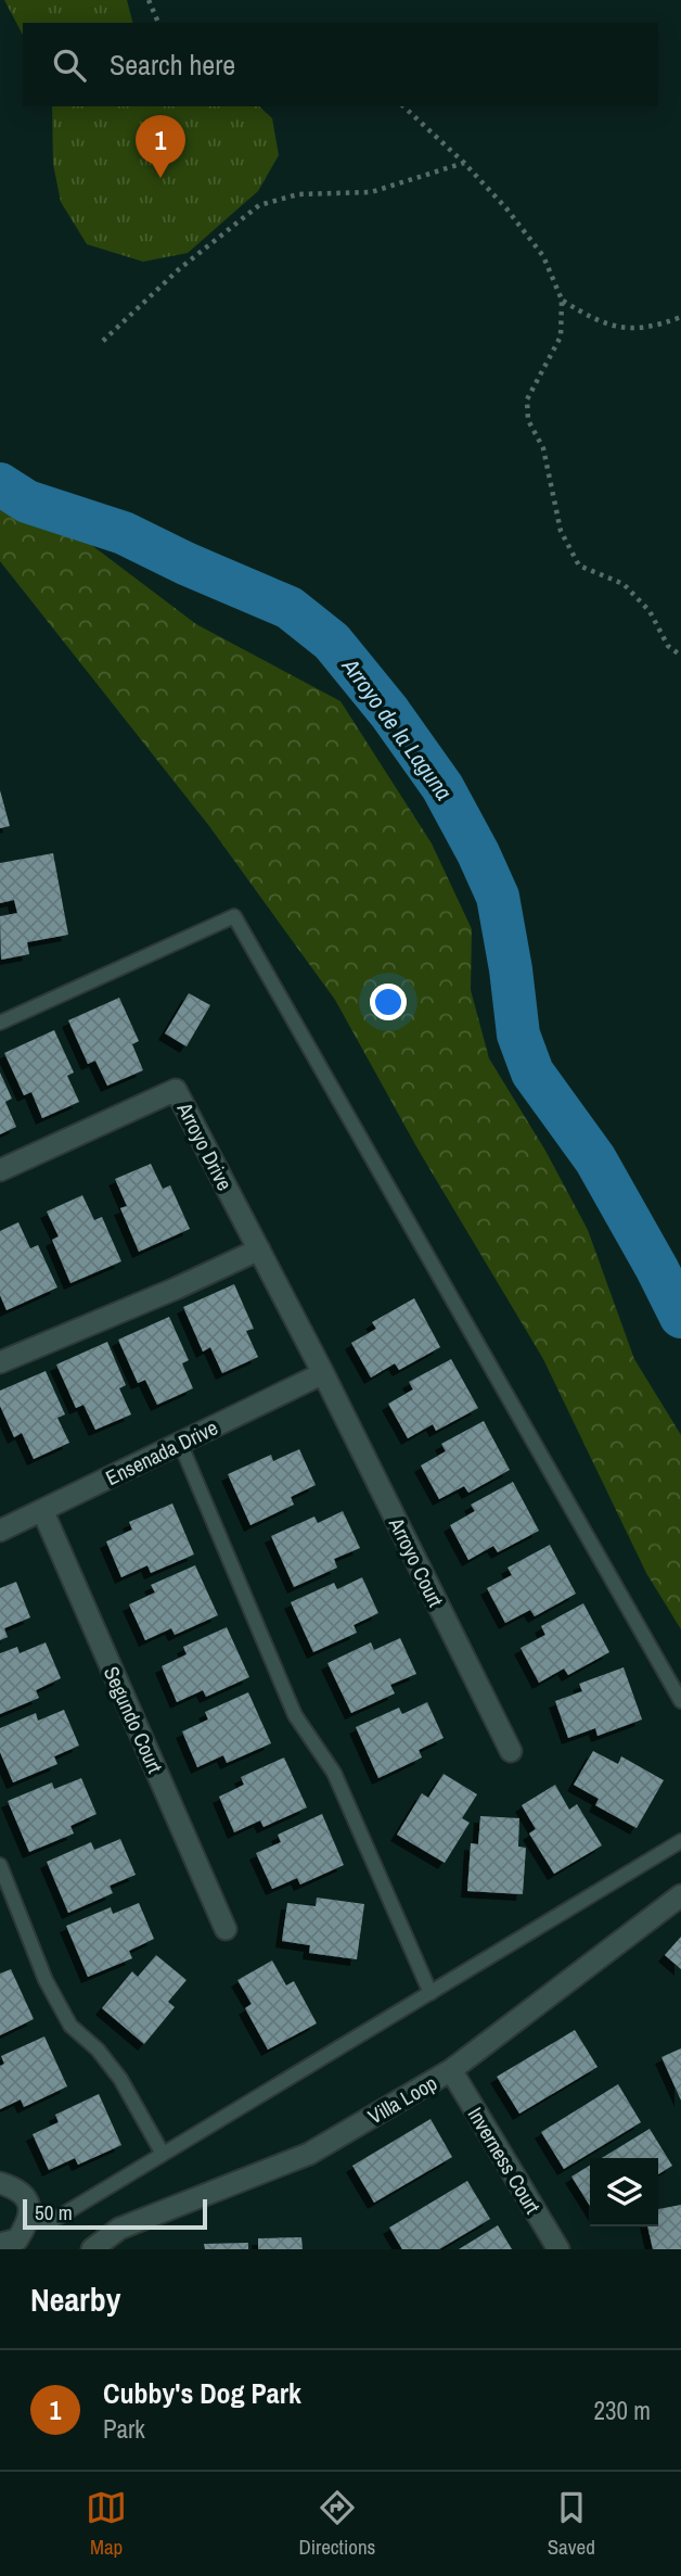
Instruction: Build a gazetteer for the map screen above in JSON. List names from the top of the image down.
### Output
{
  "streets": {
    "street": [
      "Arroyo Drive",
      "Ensenada Drive",
      "Arroyo Court",
      "Segundo Court",
      "Villa Loop",
      "Inverness Court"
    ]
  },
  "crossings": [
    ["Arroyo Drive", "Ensenada Drive"],
    ["Arroyo Drive", "Arroyo Court"],
    ["Ensenada Drive", "Arroyo Court"],
    ["Ensenada Drive", "Segundo Court"],
    ["Villa Loop", "Inverness Court"]
  ],
  "water": ["Arroyo de la Laguna"],
  "scale_bar": "50 m",
  "page": {
    "search": "Search here",
    "pins": "1",
    "scale": "50 m",
    "heading": "Nearby",
    "list": [
      {
        "mark": "1",
        "name": "Cubby's Dog Park",
        "note": "Park",
        "value": "230 m"
      }
    ],
    "nav": ["Map", "Directions", "Saved"]
  }
}
